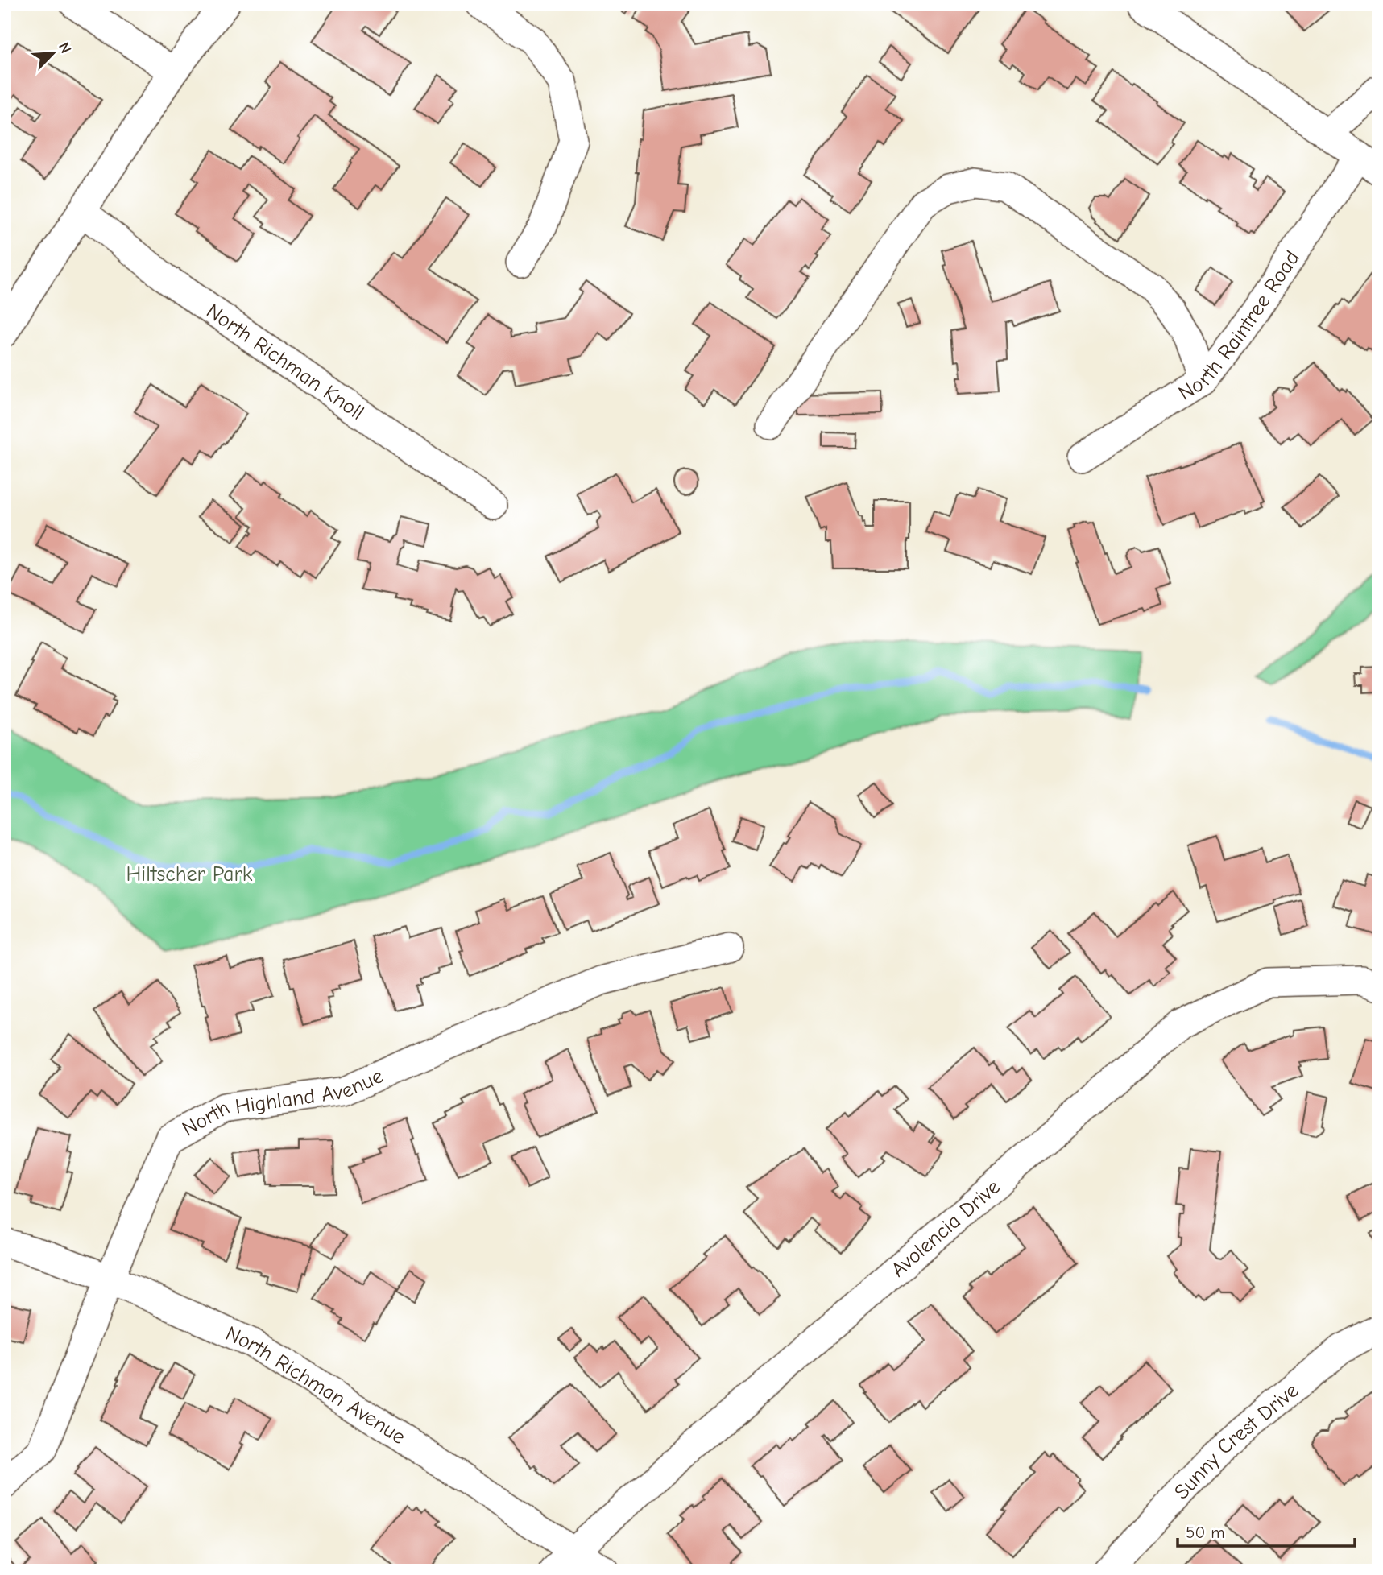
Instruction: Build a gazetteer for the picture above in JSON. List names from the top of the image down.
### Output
{
  "streets": {
    "street": [
      "North Raintree Road",
      "North Richman Knoll",
      "North Highland Avenue",
      "Avolencia Drive",
      "North Richman Avenue",
      "Sunny Crest Drive"
    ]
  },
  "crossings": [
    ["North Highland Avenue", "North Richman Avenue"],
    ["Avolencia Drive", "North Richman Avenue"]
  ],
  "parks": ["Hiltscher Park"],
  "scale_bar": "50 m",
  "north": "top right"
}
